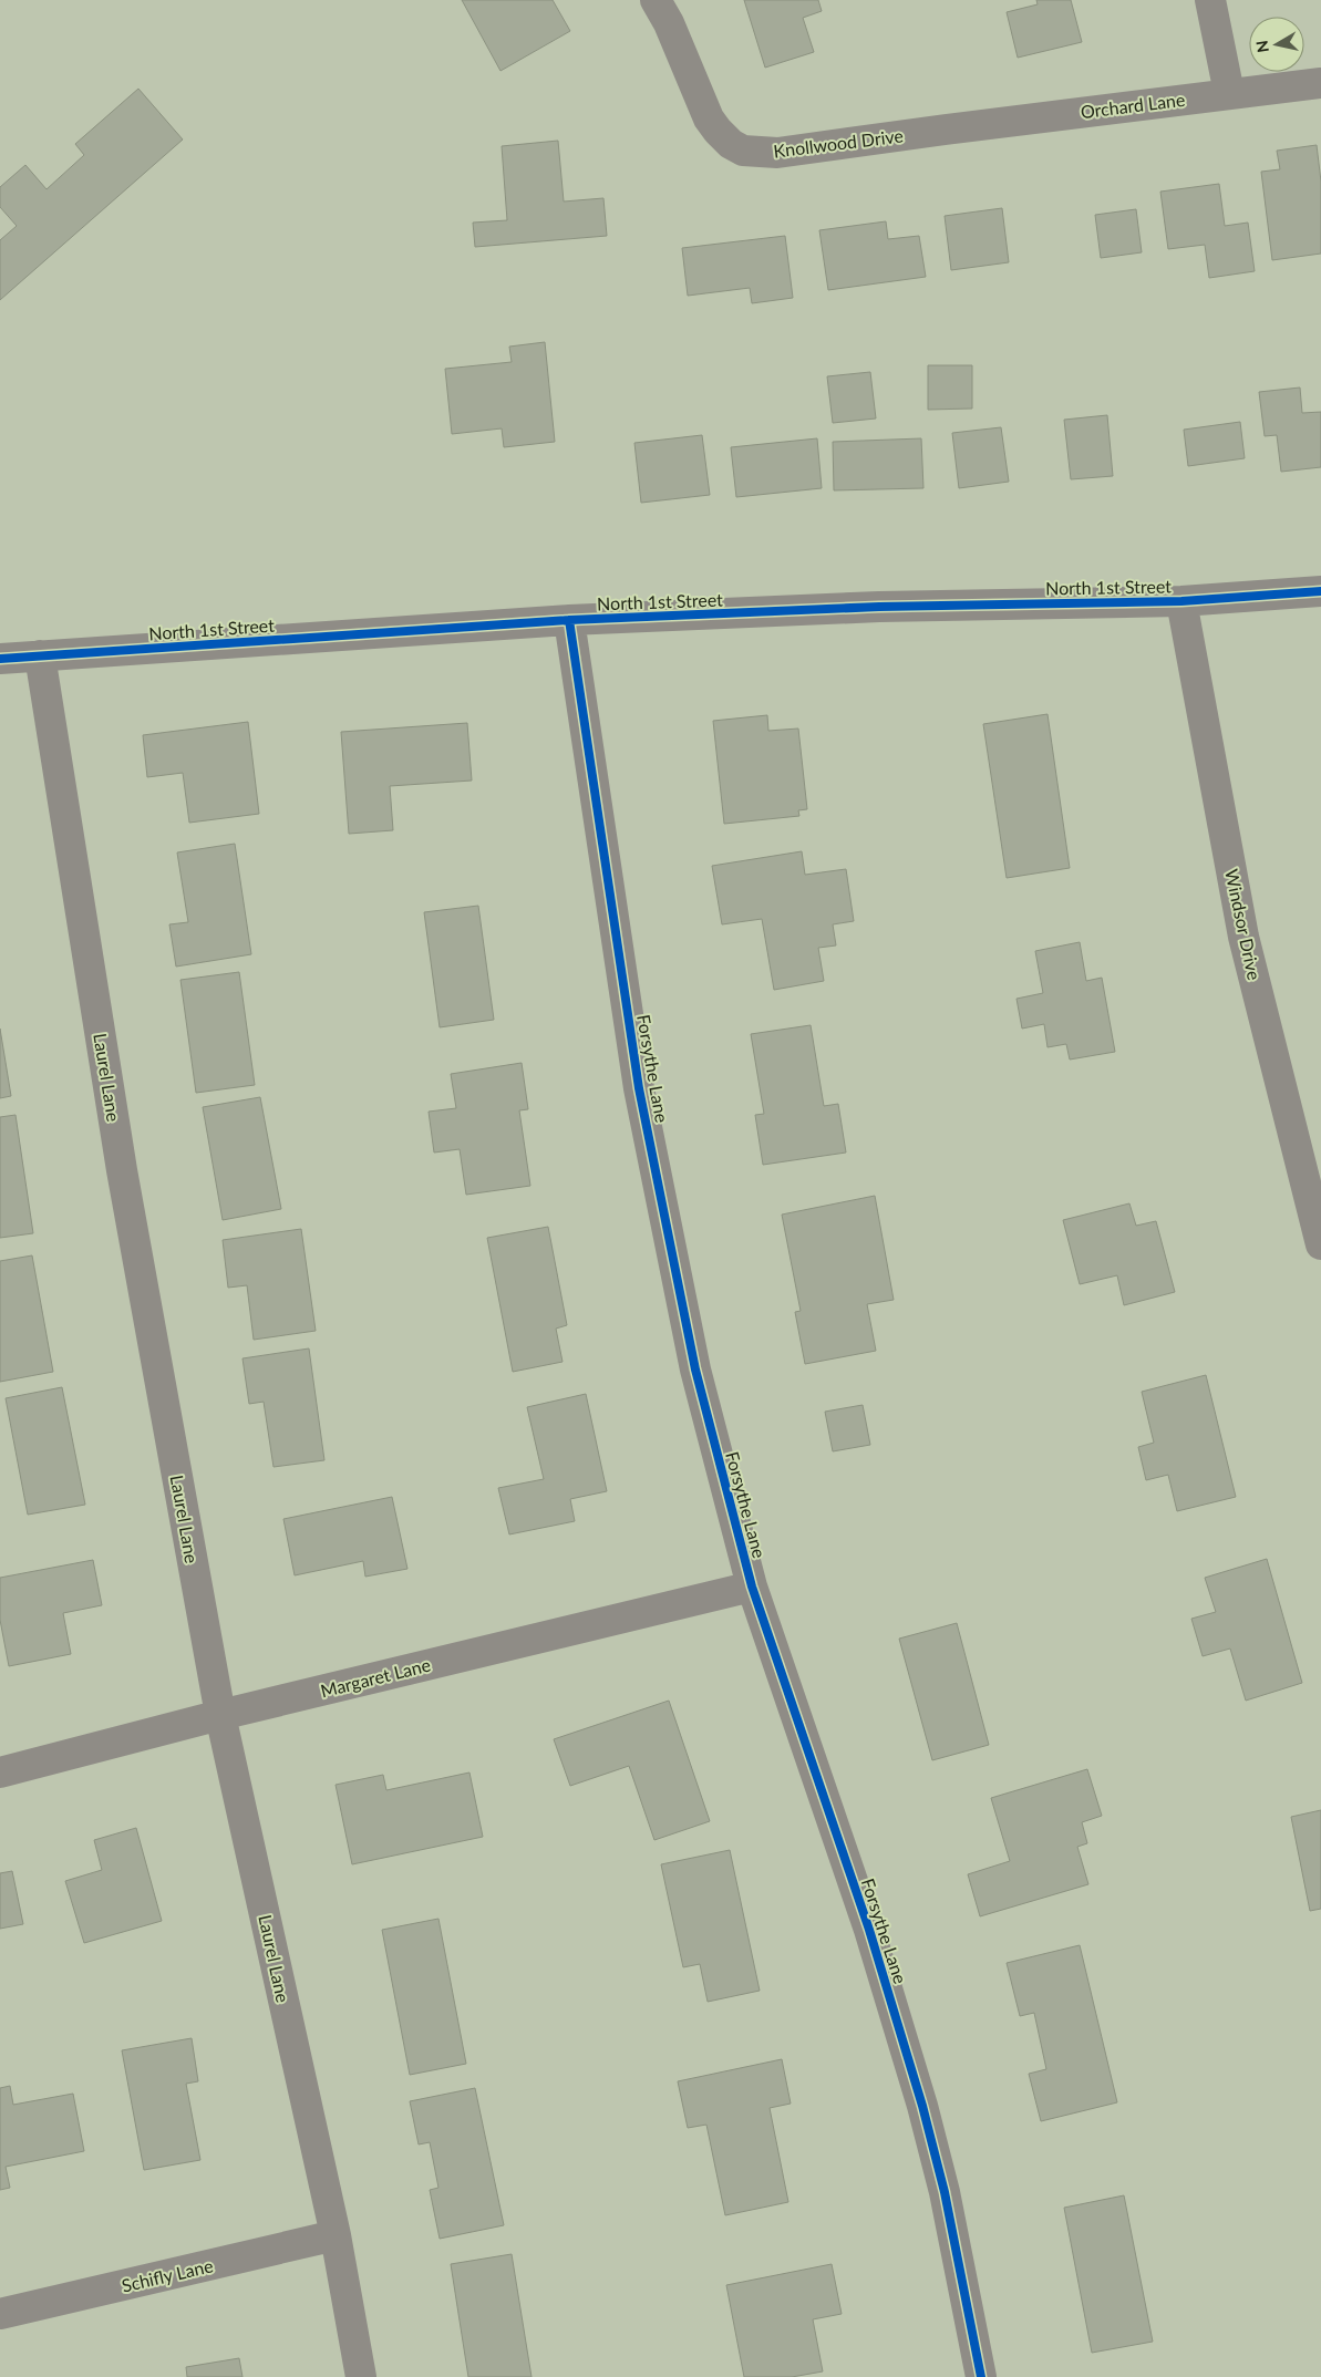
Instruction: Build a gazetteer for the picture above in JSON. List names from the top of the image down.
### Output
{
  "streets": {
    "street": [
      "Orchard Lane",
      "Knollwood Drive",
      "North 1st Street",
      "Windsor Drive",
      "Forsythe Lane",
      "Laurel Lane",
      "Margaret Lane",
      "Schifly Lane"
    ]
  },
  "crossings": [
    ["Orchard Lane", "Knollwood Drive"],
    ["North 1st Street", "Windsor Drive"],
    ["North 1st Street", "Forsythe Lane"],
    ["North 1st Street", "Laurel Lane"],
    ["Forsythe Lane", "Margaret Lane"],
    ["Laurel Lane", "Margaret Lane"],
    ["Laurel Lane", "Schifly Lane"]
  ],
  "north": "left"
}
